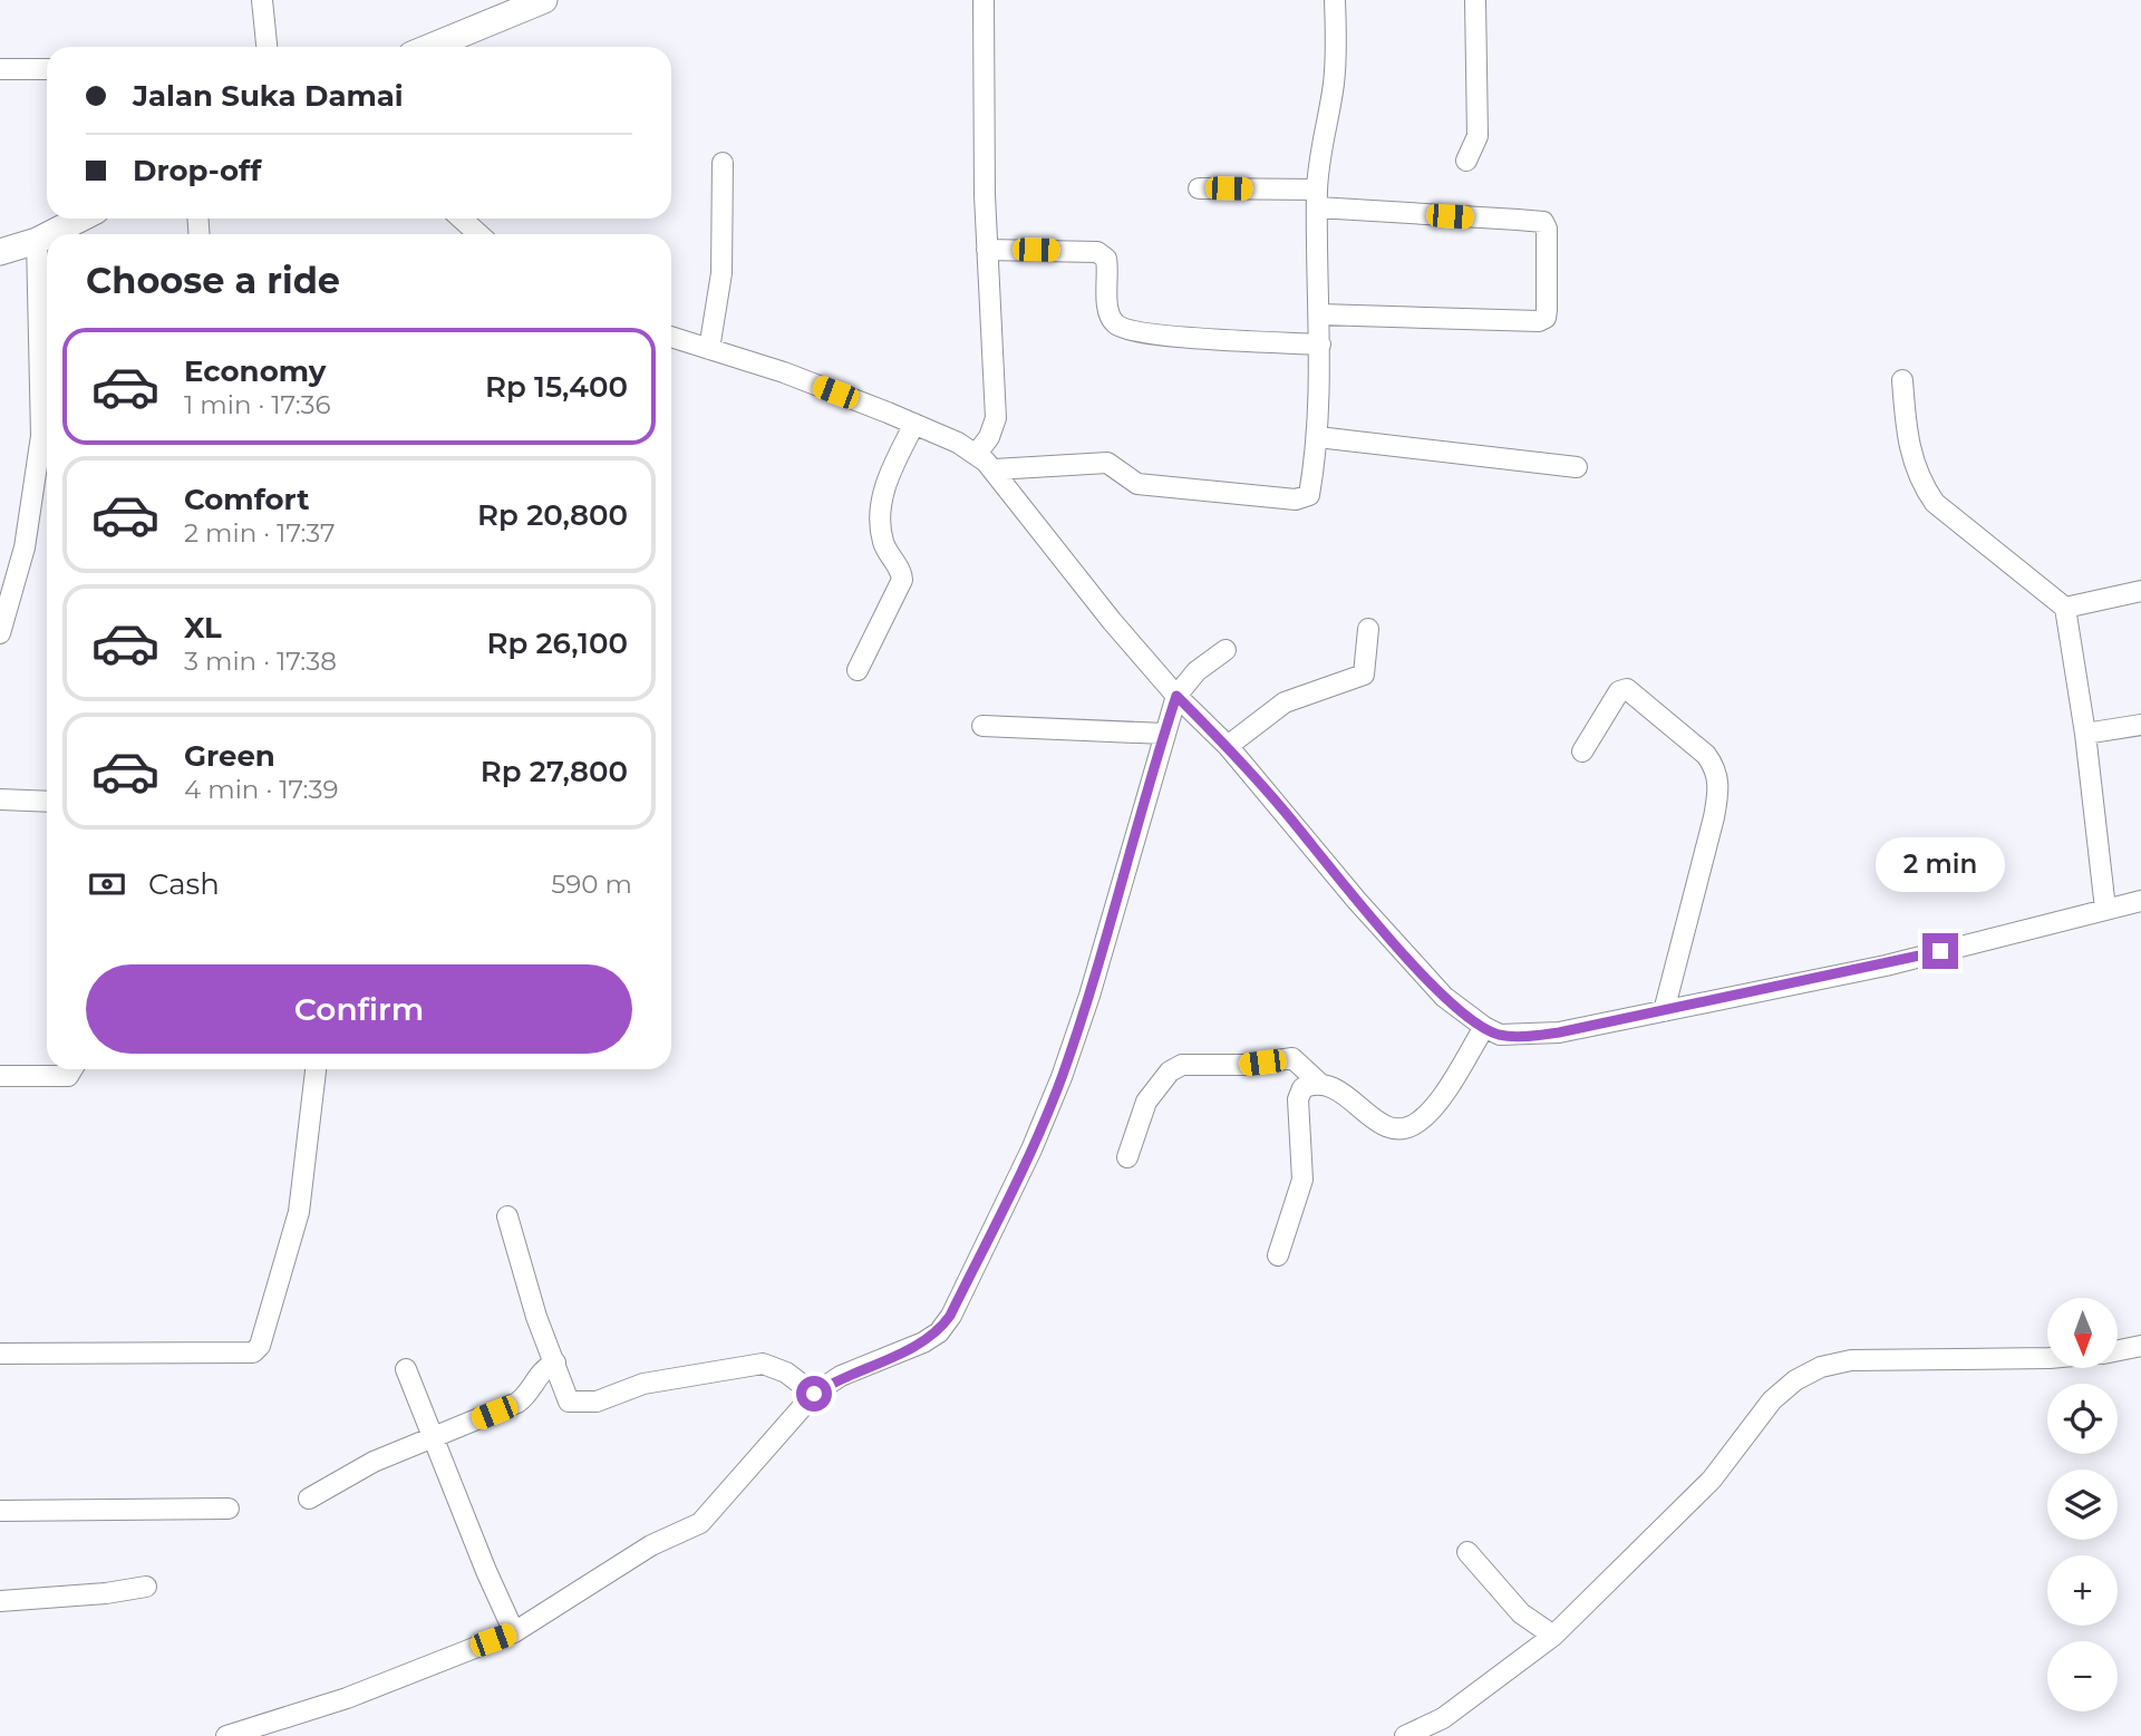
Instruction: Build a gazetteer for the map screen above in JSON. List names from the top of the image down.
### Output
{
  "north": "bottom",
  "page": {
    "banner": ["Jalan Suka Damai", "Drop-off"],
    "heading": "Choose a ride",
    "list": [
      {
        "name": "Economy",
        "note": "1 min · 17:36",
        "value": "Rp 15,400"
      },
      {
        "name": "Comfort",
        "note": "2 min · 17:37",
        "value": "Rp 20,800"
      },
      {
        "name": "XL",
        "note": "3 min · 17:38",
        "value": "Rp 26,100"
      },
      {
        "name": "Green",
        "note": "4 min · 17:39",
        "value": "Rp 27,800"
      }
    ],
    "bubble": "2 min",
    "pay": ["Cash", "590 m"],
    "buttons": "Confirm",
    "map_buttons": ["+", "−"]
  }
}
